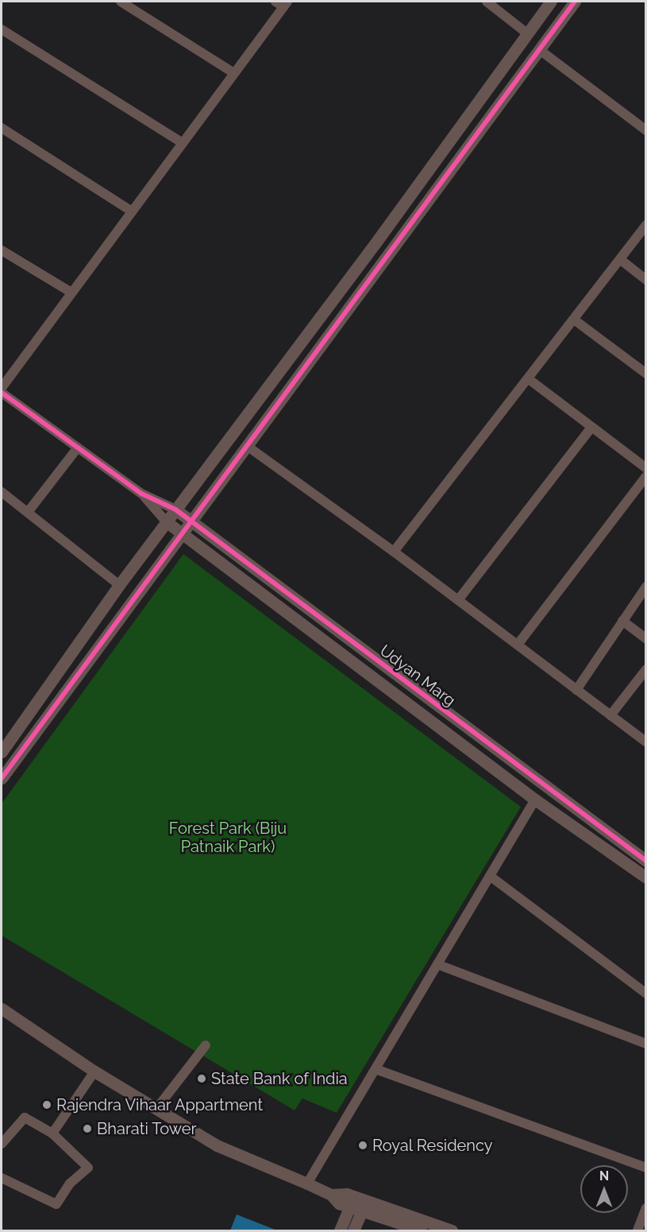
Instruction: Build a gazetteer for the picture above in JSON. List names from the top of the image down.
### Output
{
  "streets": {
    "street": ["Udyan Marg"]
  },
  "parks": ["Forest Park (Biju Patnaik Park)"],
  "places": [
    "State Bank of India",
    "Rajendra Vihaar Appartment",
    "Bharati Tower",
    "Royal Residency"
  ],
  "north": "top"
}
